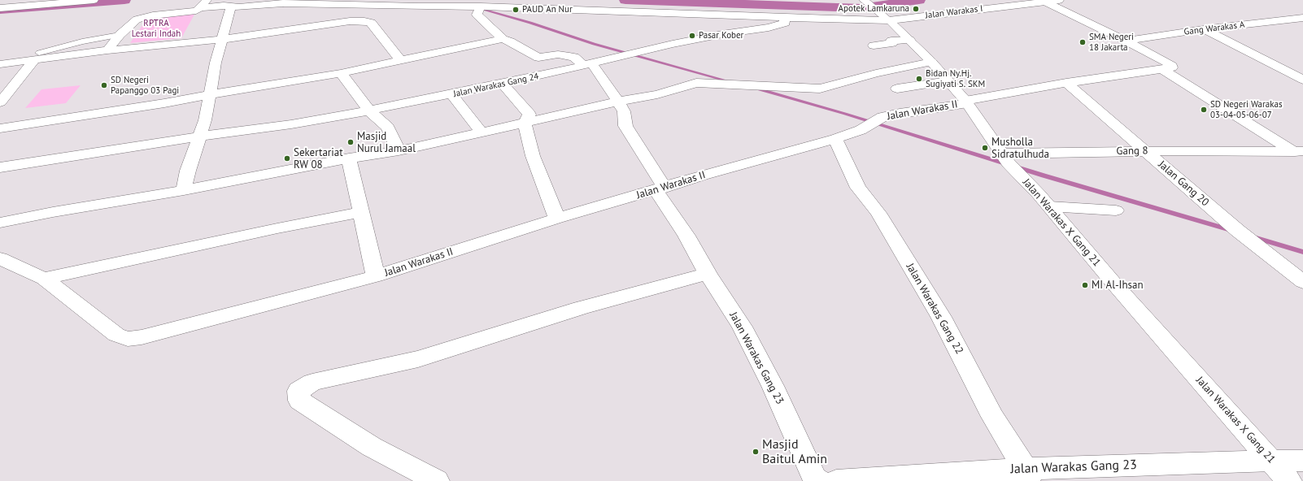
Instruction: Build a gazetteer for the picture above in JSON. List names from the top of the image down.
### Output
{
  "streets": {
    "street": [
      "Jalan Warakas I",
      "Gang Warakas A",
      "Jalan Warakas Gang 24",
      "Jalan Warakas II",
      "Gang 8",
      "Jalan Gang 20",
      "Jalan Warakas X Gang 21",
      "Jalan Warakas Gang 22",
      "Jalan Warakas Gang 23"
    ]
  },
  "crossings": [
    ["Jalan Warakas I", "Jalan Warakas Gang 24"],
    ["Jalan Warakas I", "Jalan Warakas X Gang 21"],
    ["Jalan Warakas I", "Jalan Warakas Gang 23"],
    ["Gang Warakas A", "Jalan Warakas II"],
    ["Jalan Warakas Gang 24", "Jalan Warakas Gang 23"],
    ["Jalan Warakas II", "Jalan Gang 20"],
    ["Jalan Warakas II", "Jalan Warakas X Gang 21"],
    ["Jalan Warakas II", "Jalan Warakas Gang 22"],
    ["Jalan Warakas II", "Jalan Warakas Gang 23"],
    ["Gang 8", "Jalan Gang 20"],
    ["Gang 8", "Jalan Warakas X Gang 21"],
    ["Jalan Warakas X Gang 21", "Jalan Warakas Gang 23"],
    ["Jalan Warakas Gang 22", "Jalan Warakas Gang 23"]
  ],
  "parks": ["RPTRA Lestari Indah"],
  "places": [
    "Apotek Lamkaruna",
    "PAUD An Nur",
    "Pasar Kober",
    "SMA Negeri 18 Jakarta",
    "Bidan Ny.Hj. Sugiyati S. SKM",
    "SD Negeri Papanggo 03 Pagi",
    "SD Negeri Warakas 03-04-05-06-07",
    "Masjid Nurul Jamaal",
    "Musholla Sidratulhuda",
    "Sekertariat RW 08",
    "MI Al-Ihsan",
    "Masjid Baitul Amin"
  ]
}
